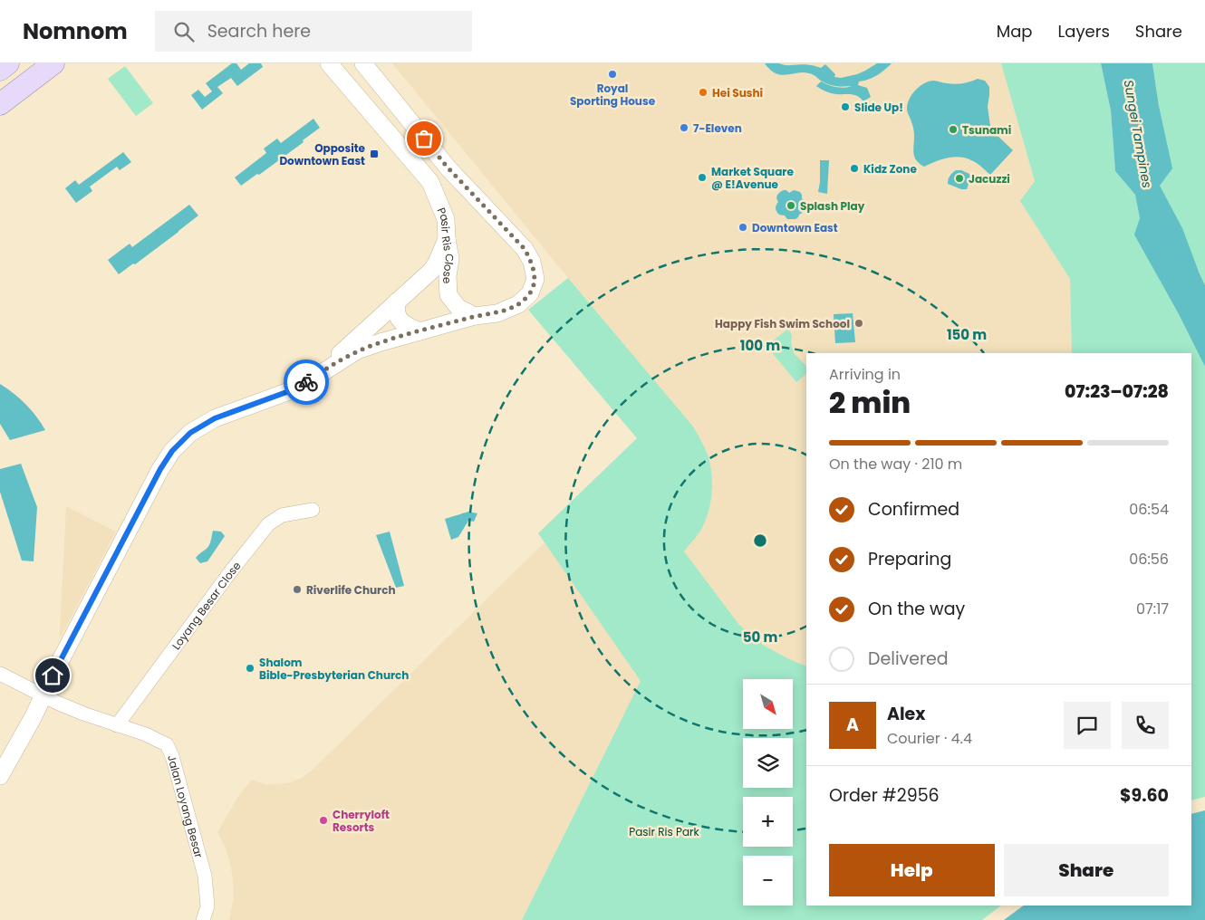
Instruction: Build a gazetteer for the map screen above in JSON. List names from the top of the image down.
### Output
{
  "streets": {
    "street": ["Pasir Ris Close", "Loyang Besar Close", "Jalan Loyang Besar"]
  },
  "crossings": [
    ["Loyang Besar Close", "Jalan Loyang Besar"]
  ],
  "water": ["Sungei Tampines"],
  "parks": ["Pasir Ris Park"],
  "places": {
    "other": [
      "Royal Sporting House",
      "Hei Sushi",
      "Slide Up!",
      "7-Eleven",
      "Tsunami",
      "Kidz Zone",
      "Market Square @ E!Avenue",
      "Jacuzzi",
      "Splash Play",
      "Downtown East",
      "Happy Fish Swim School",
      "Riverlife Church",
      "Shalom Bible-Presbyterian Church",
      "Cherryloft Resorts"
    ],
    "transit": ["Opposite Downtown East"]
  },
  "north": "bottom right",
  "page": {
    "header": "Nomnom",
    "search": "Search here",
    "nav": ["Map", "Layers", "Share"],
    "heading": ["2 min", "Arriving in", "07:23–07:28"],
    "panel": [
      "Alex",
      "Courier · 4.4",
      "Order #2956",
      "$9.60"
    ],
    "bar": "On the way · 210 m",
    "list": [
      ["Confirmed", "06:54"],
      ["Preparing", "06:56"],
      ["On the way", "07:17"],
      "Delivered"
    ],
    "map_buttons": ["+", "−"],
    "round": "A",
    "buttons": ["Help", "Share"]
  },
  "rings": ["150 m", "100 m", "50 m"]
}
